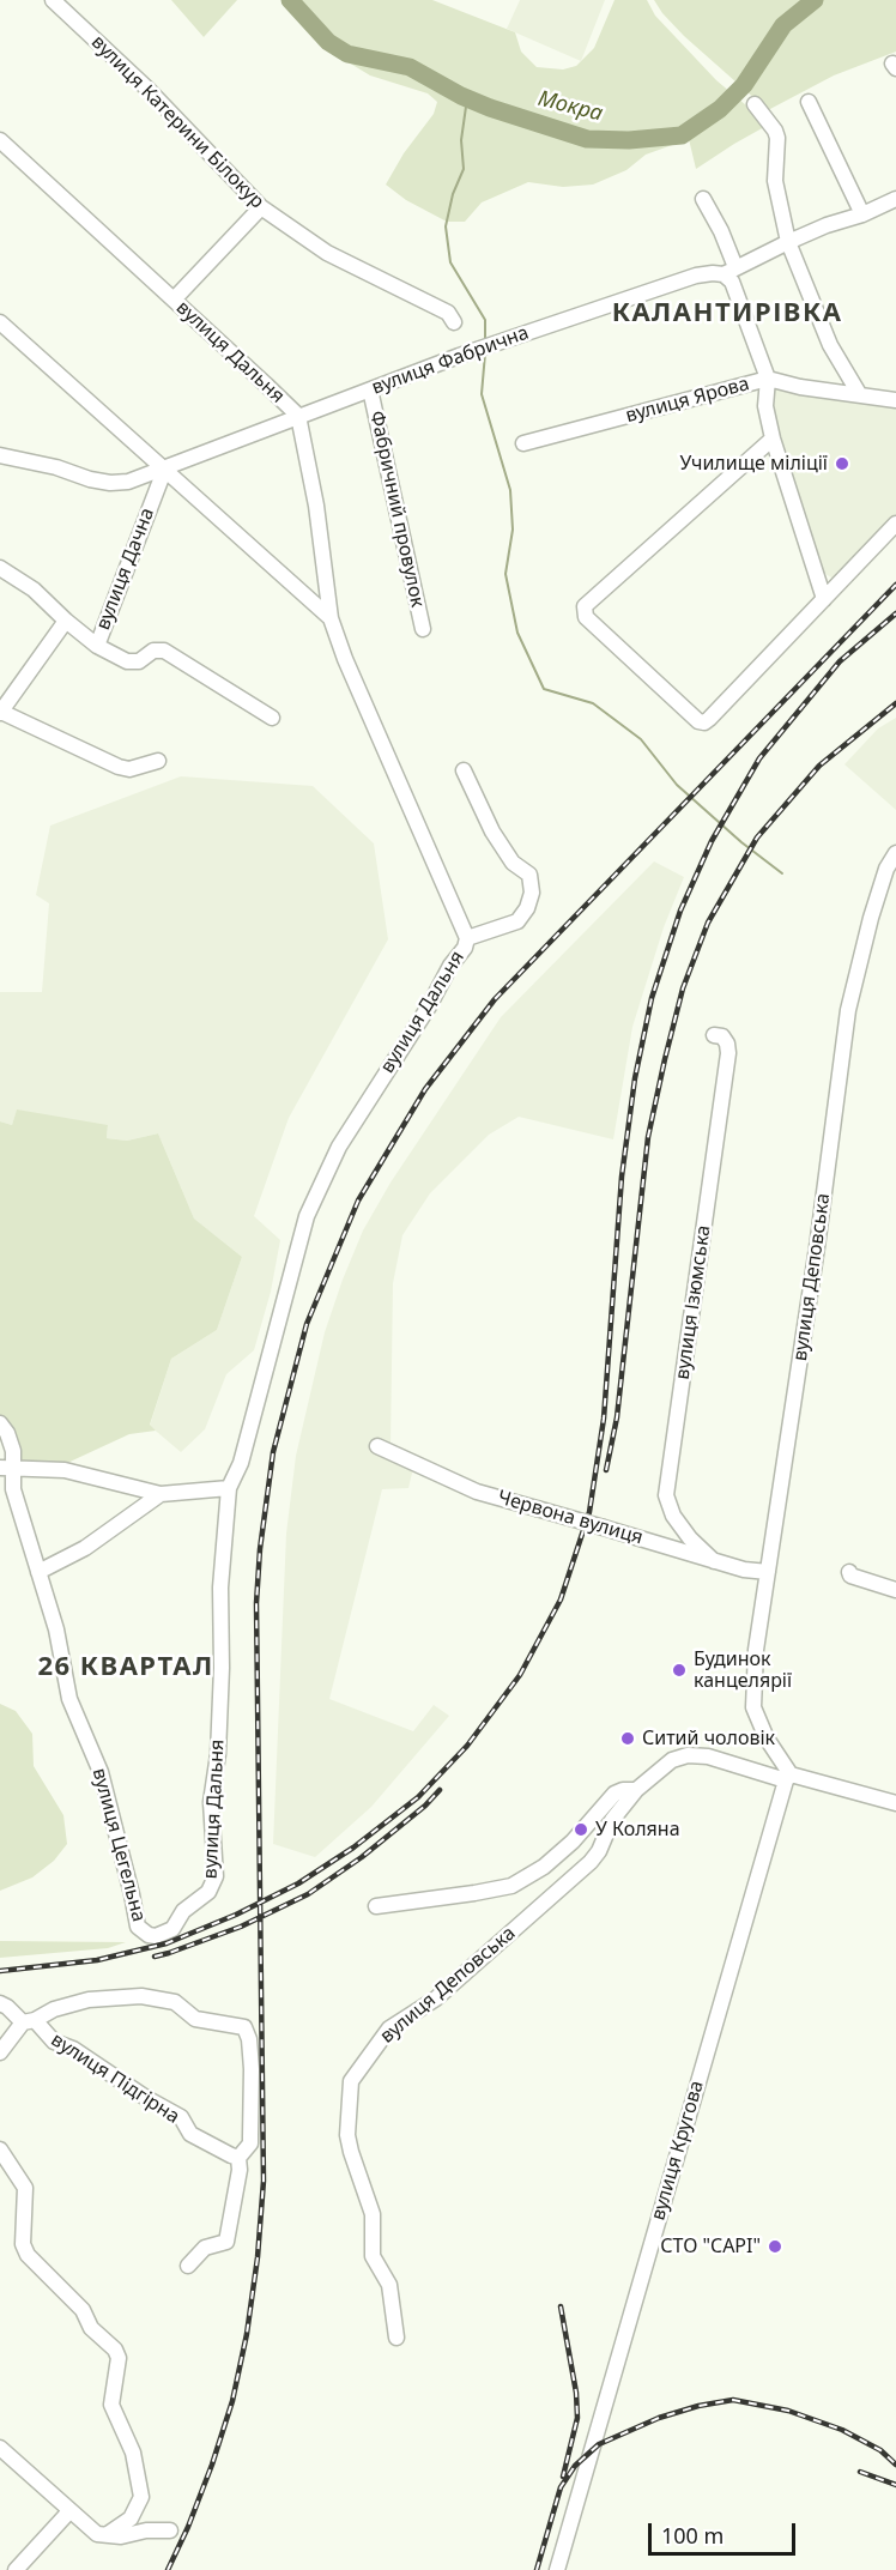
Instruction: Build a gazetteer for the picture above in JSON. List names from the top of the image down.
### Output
{
  "streets": {
    "street": [
      "вулиця Катерини Білокур",
      "вулиця Дальня",
      "вулиця Фабрична",
      "вулиця Ярова",
      "Фабричний провулок",
      "вулиця Дачна",
      "вулиця Деповська",
      "вулиця Ізюмська",
      "Червона вулиця",
      "вулиця Цегельна",
      "вулиця Підгірна",
      "вулиця Кругова"
    ]
  },
  "crossings": [
    ["вулиця Дальня", "вулиця Фабрична"],
    ["вулиця Дальня", "вулиця Цегельна"],
    ["вулиця Фабрична", "Фабричний провулок"],
    ["вулиця Фабрична", "вулиця Дачна"],
    ["вулиця Деповська", "Червона вулиця"],
    ["вулиця Деповська", "вулиця Кругова"],
    ["вулиця Ізюмська", "Червона вулиця"]
  ],
  "districts": ["КАЛАНТИРІВКА", "26 КВАРТАЛ"],
  "water": ["Мокра"],
  "places": [
    "Училище міліції",
    "Будинок канцелярії",
    "Ситий чоловік",
    "У Коляна",
    "СТО \"CAPI\""
  ],
  "scale_bar": "100 m"
}
